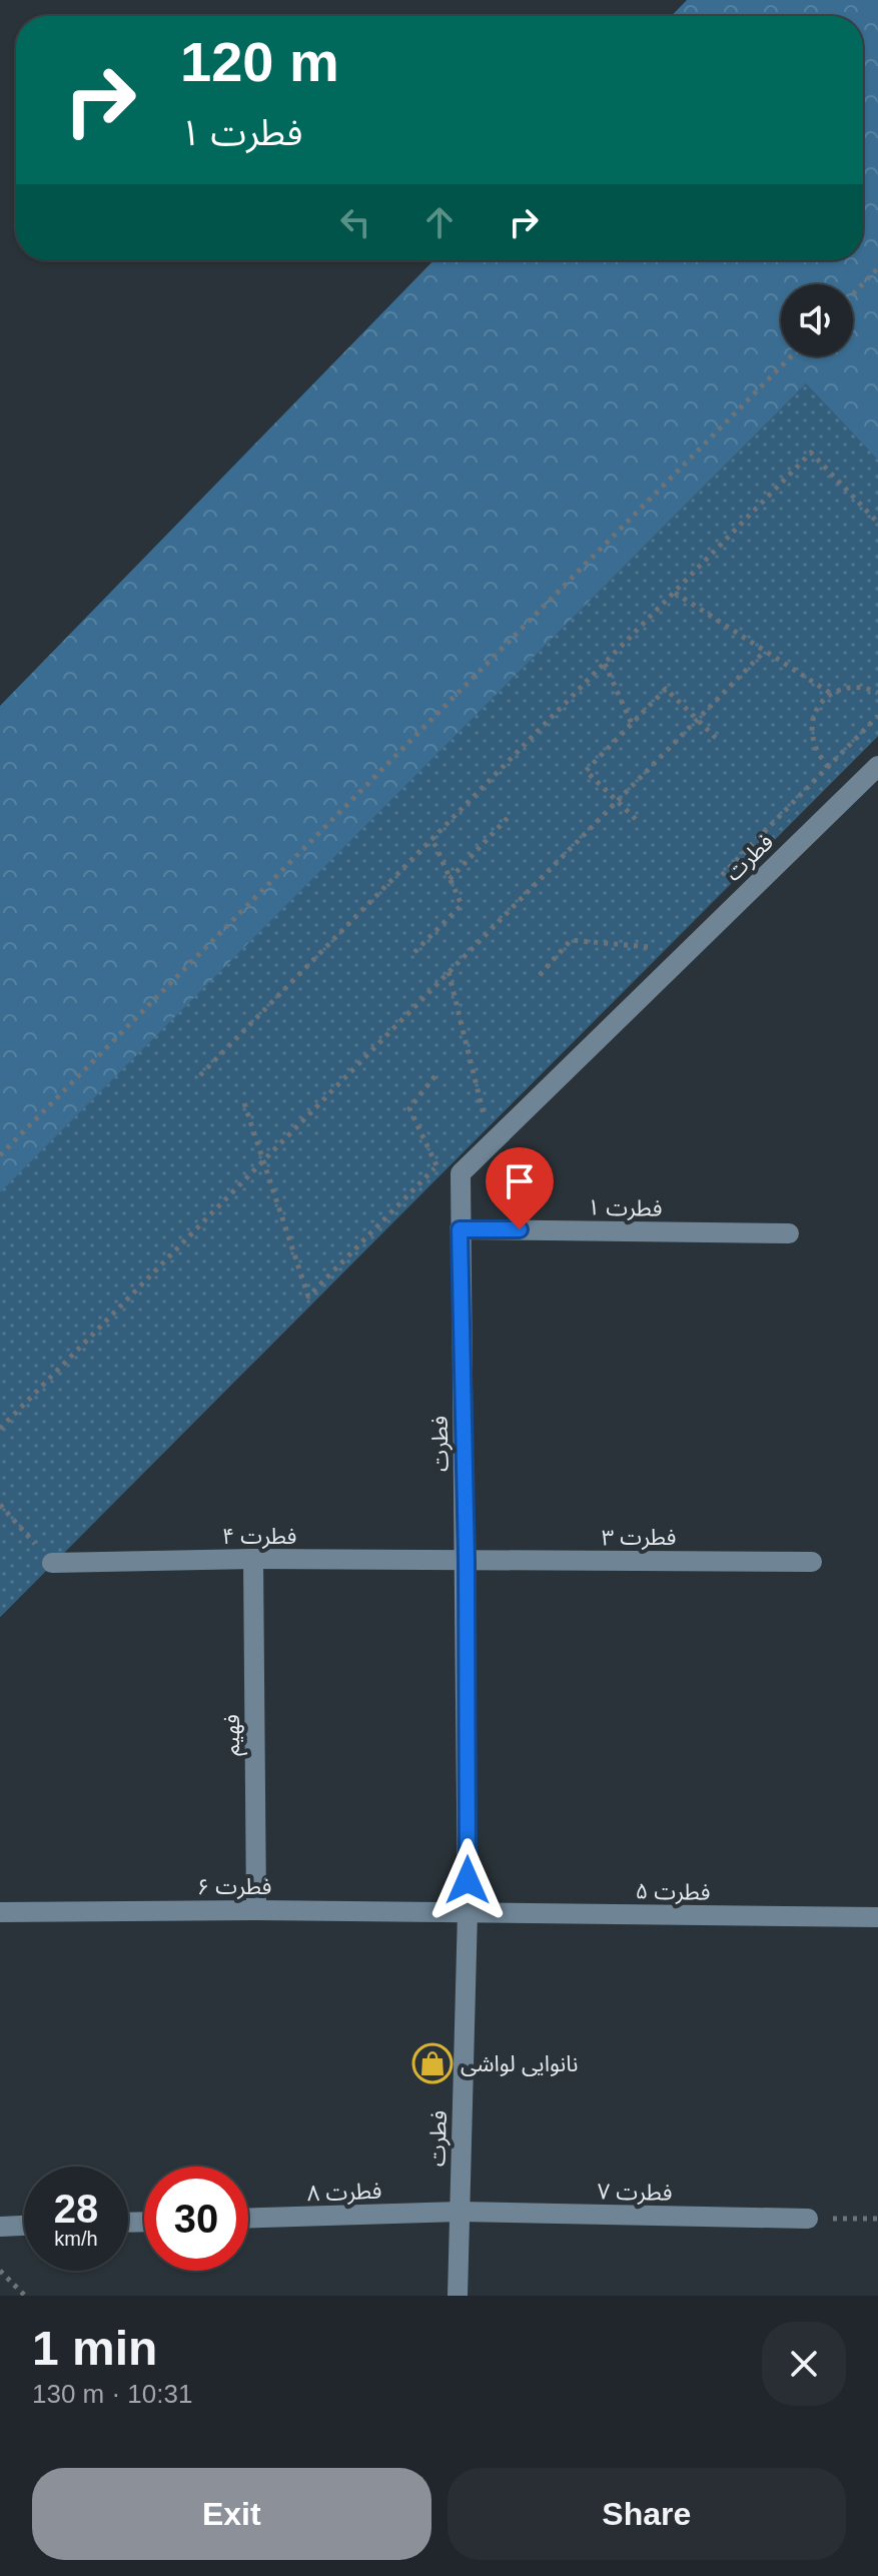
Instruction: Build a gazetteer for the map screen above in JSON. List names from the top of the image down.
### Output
{
  "streets": {
    "street": [
      "فطرت",
      "فطرت ۱",
      "فطرت ۴",
      "فطرت ۳",
      "فهیم",
      "فطرت ۶",
      "فطرت ۵",
      "فطرت ۸",
      "فطرت ۷"
    ]
  },
  "crossings": [
    ["فطرت", "فطرت ۱"],
    ["فطرت", "فطرت ۴"],
    ["فطرت", "فطرت ۳"],
    ["فطرت", "فطرت ۶"],
    ["فطرت", "فطرت ۵"],
    ["فطرت", "فطرت ۸"],
    ["فطرت", "فطرت ۷"],
    ["فطرت ۴", "فطرت ۳"],
    ["فطرت ۴", "فهیم"],
    ["فهیم", "فطرت ۶"],
    ["فطرت ۶", "فطرت ۵"],
    ["فطرت ۸", "فطرت ۷"]
  ],
  "places": {
    "shop": ["نانوایی لواشی"]
  },
  "page": {
    "turn": ["120 m", "فطرت ۱"],
    "speed": "28 km/h",
    "limit": "30",
    "heading": ["1 min", "130 m · 10:31"],
    "buttons": ["Exit", "Share"]
  }
}
